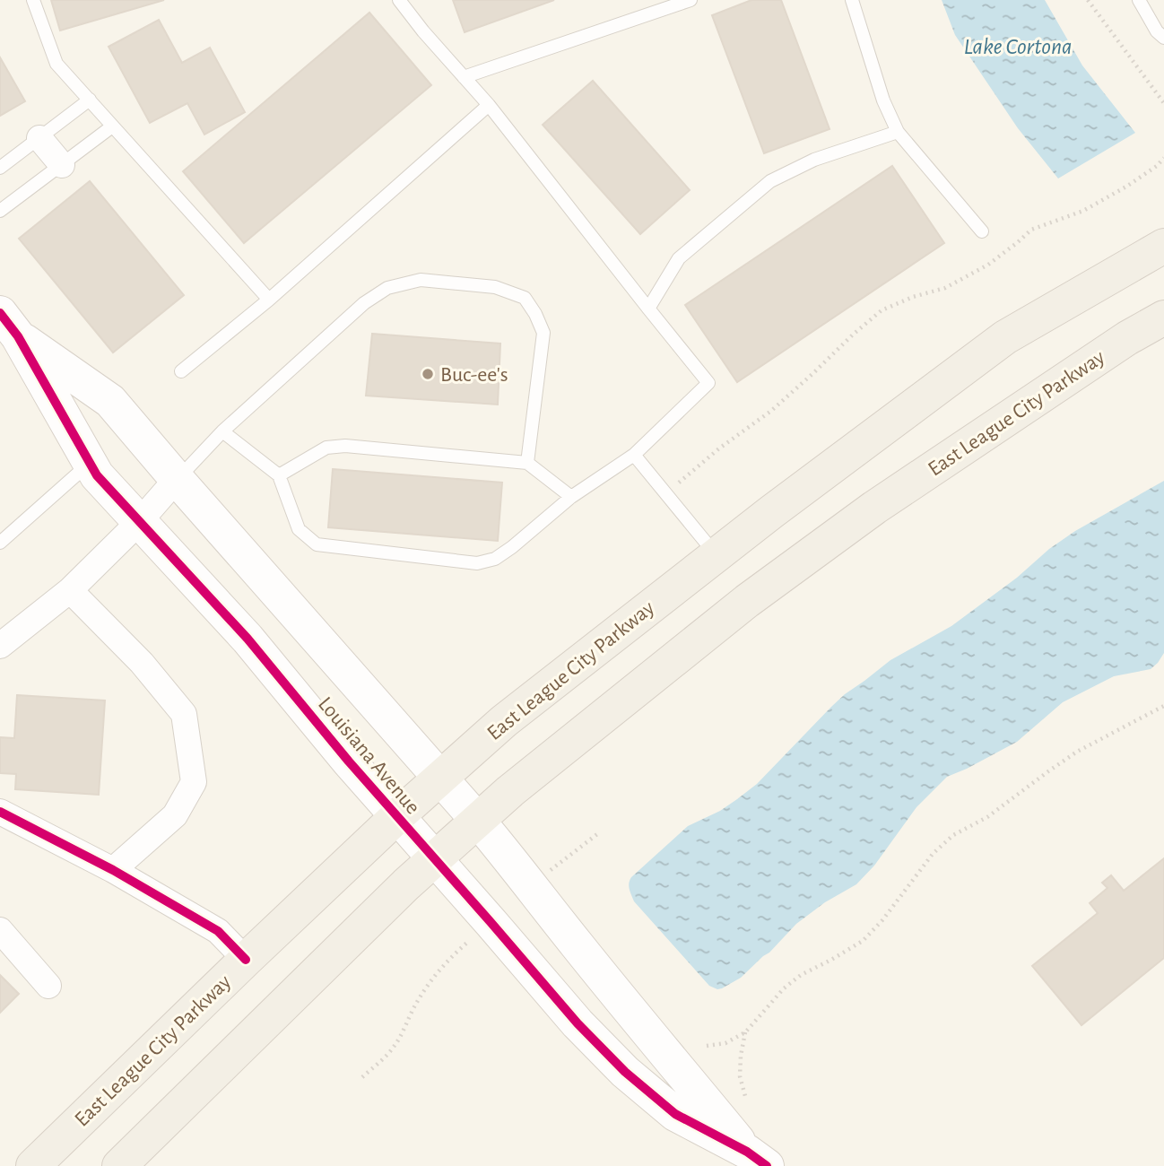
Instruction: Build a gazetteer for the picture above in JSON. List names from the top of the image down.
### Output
{
  "streets": {
    "main road": ["East League City Parkway"],
    "street": ["Louisiana Avenue"]
  },
  "crossings": [
    ["East League City Parkway", "Louisiana Avenue"]
  ],
  "water": ["Lake Cortona"],
  "places": ["Buc-ee's"]
}
